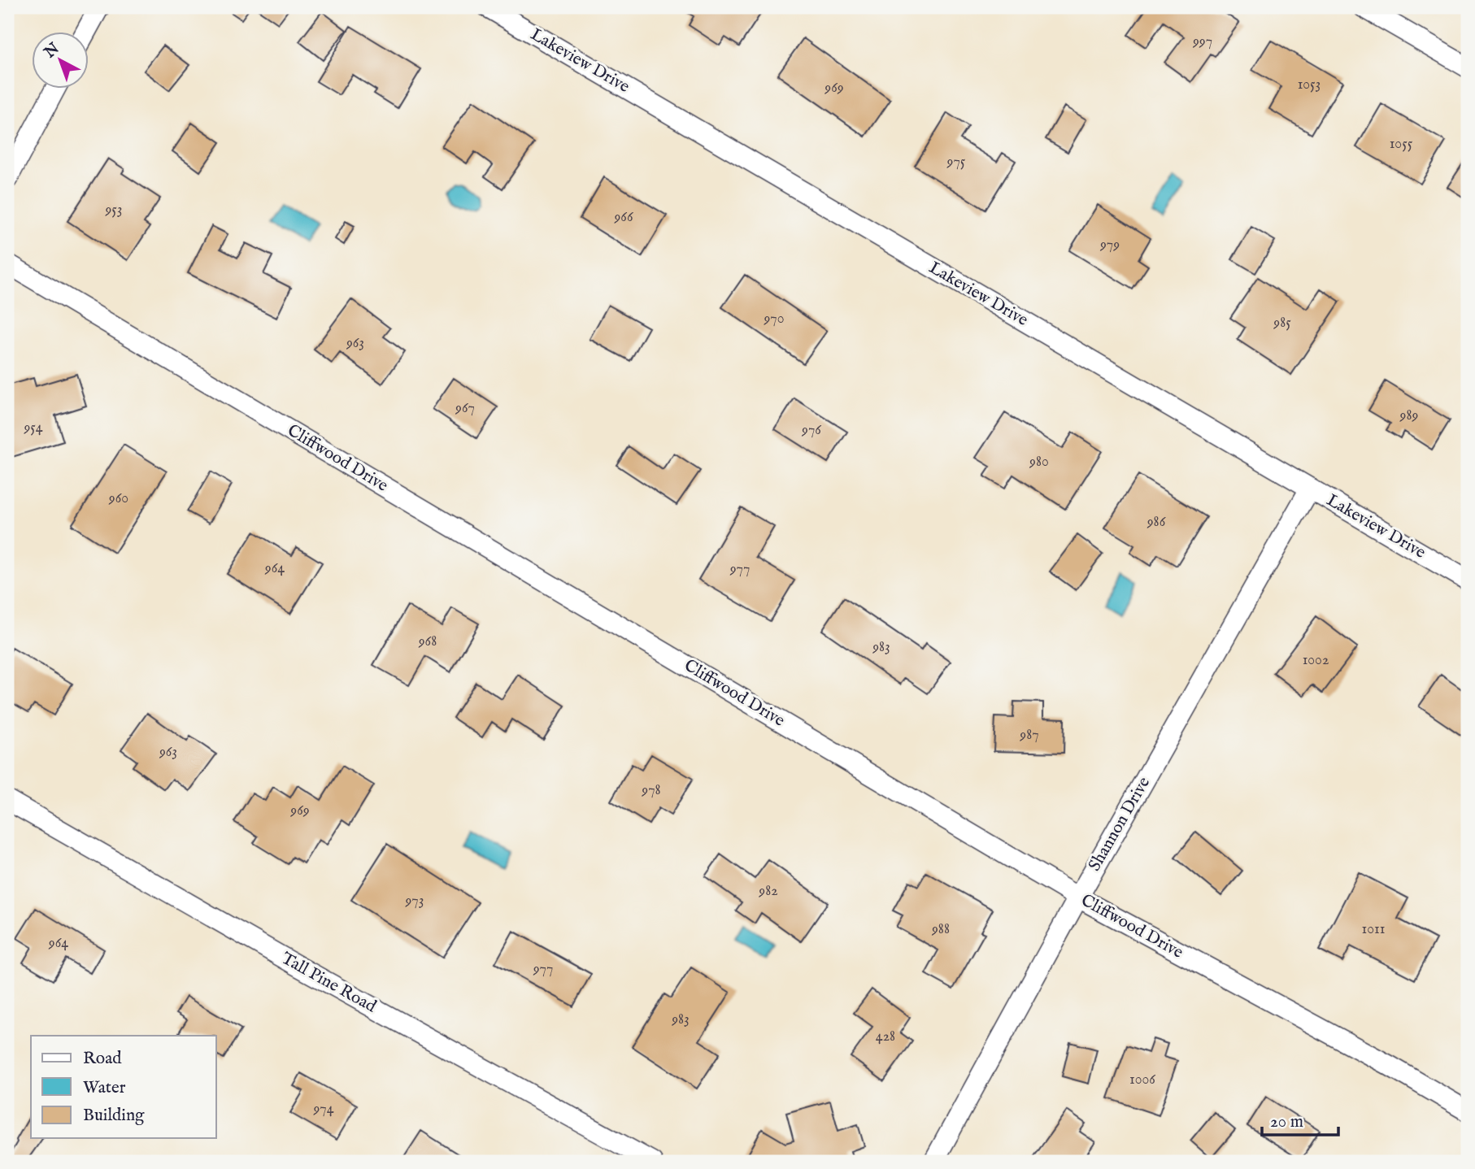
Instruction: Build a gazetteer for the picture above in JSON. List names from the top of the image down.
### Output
{
  "streets": {
    "street": [
      "Lakeview Drive",
      "Cliffwood Drive",
      "Shannon Drive",
      "Tall Pine Road"
    ]
  },
  "crossings": [
    ["Lakeview Drive", "Shannon Drive"],
    ["Cliffwood Drive", "Shannon Drive"]
  ],
  "house_numbers": [
    "997",
    "1053",
    "969",
    "1055",
    "975",
    "953",
    "966",
    "979",
    "970",
    "985",
    "963",
    "967",
    "989",
    "954",
    "976",
    "980",
    "960",
    "986",
    "964",
    "977",
    "968",
    "983",
    "1002",
    "987",
    "963",
    "978",
    "969",
    "982",
    "973",
    "988",
    "1011",
    "964",
    "977",
    "983",
    "428",
    "1006",
    "974"
  ],
  "legend": ["Road", "Water", "Building"],
  "scale_bar": "20 m",
  "north": "top left"
}
